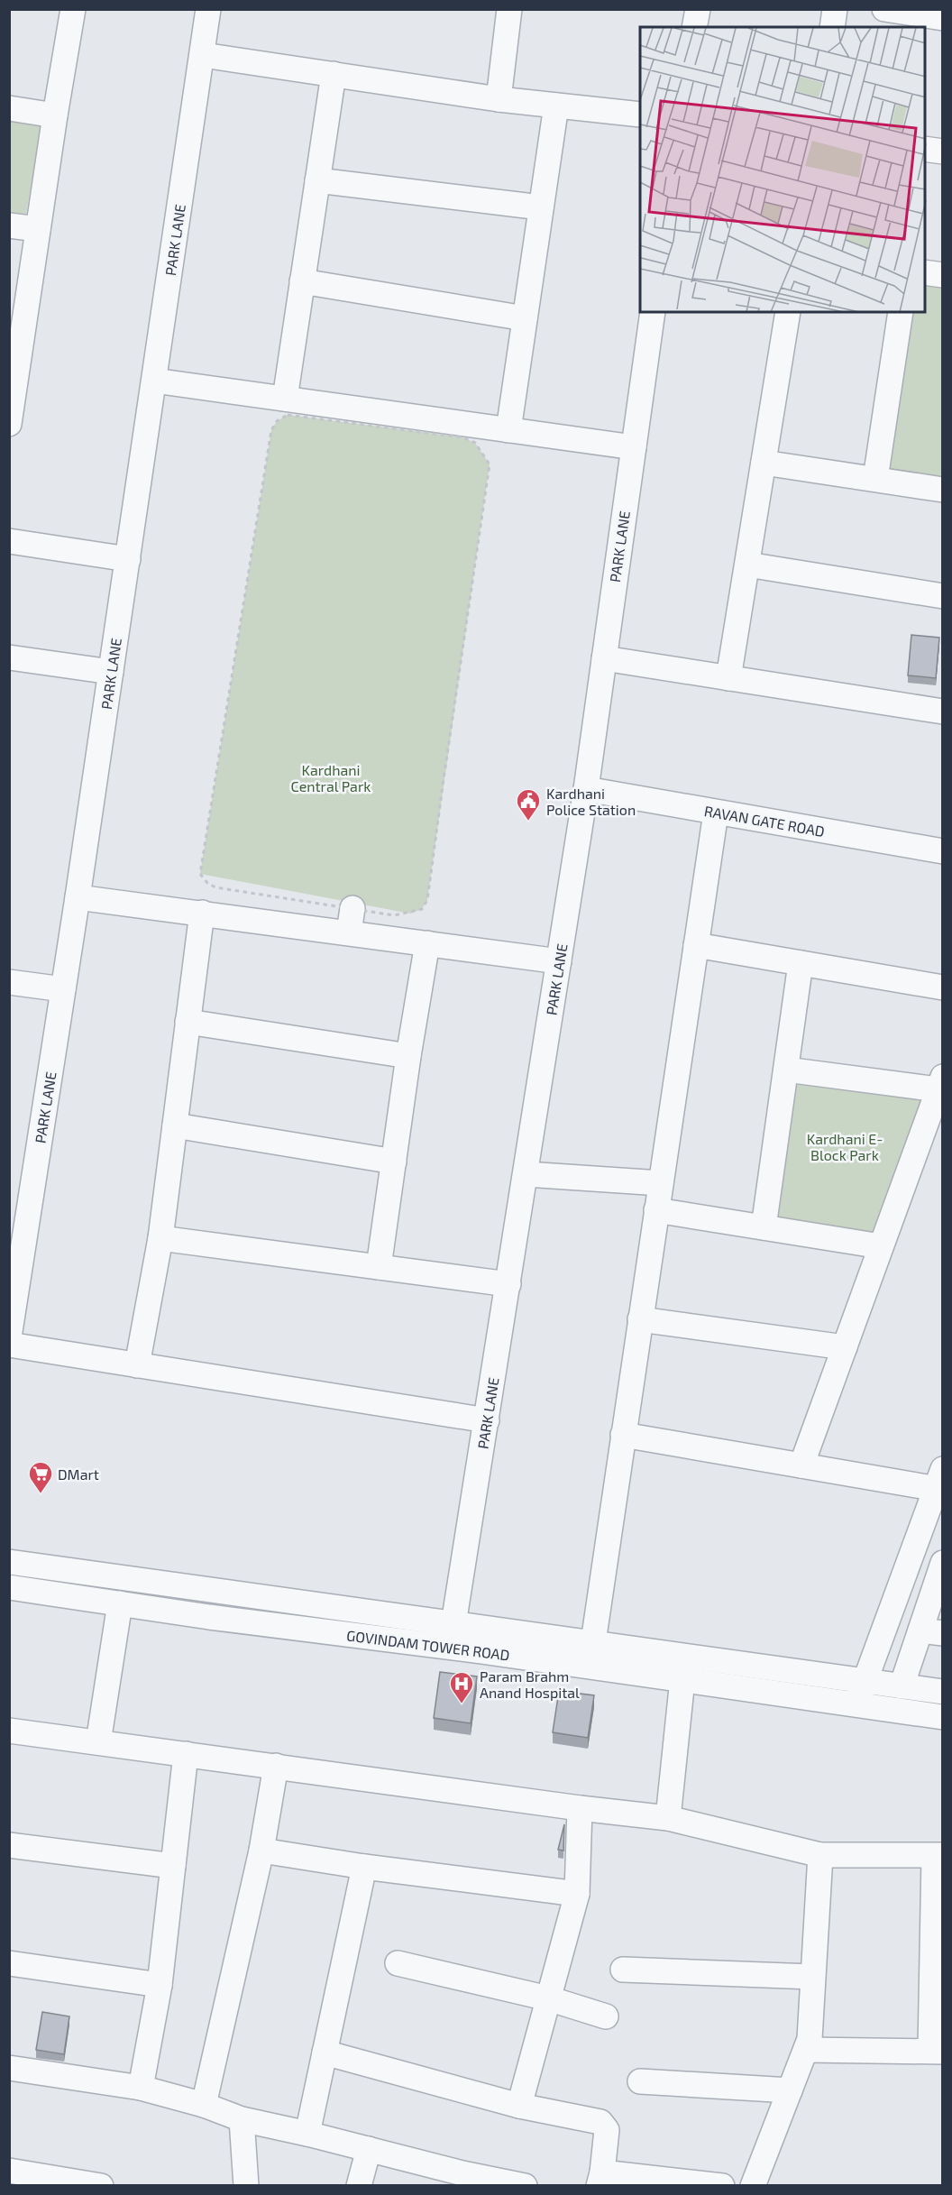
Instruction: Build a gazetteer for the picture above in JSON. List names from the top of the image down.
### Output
{
  "streets": {
    "street": ["PARK LANE", "RAVAN GATE ROAD", "GOVINDAM TOWER ROAD"]
  },
  "crossings": [
    ["PARK LANE", "RAVAN GATE ROAD"],
    ["PARK LANE", "GOVINDAM TOWER ROAD"]
  ],
  "parks": ["Kardhani Central Park", "Kardhani E- Block Park"],
  "places": {
    "public building": ["Kardhani Police Station"],
    "supermarket": ["DMart"],
    "hospital": ["Param Brahm Anand Hospital"]
  }
}
